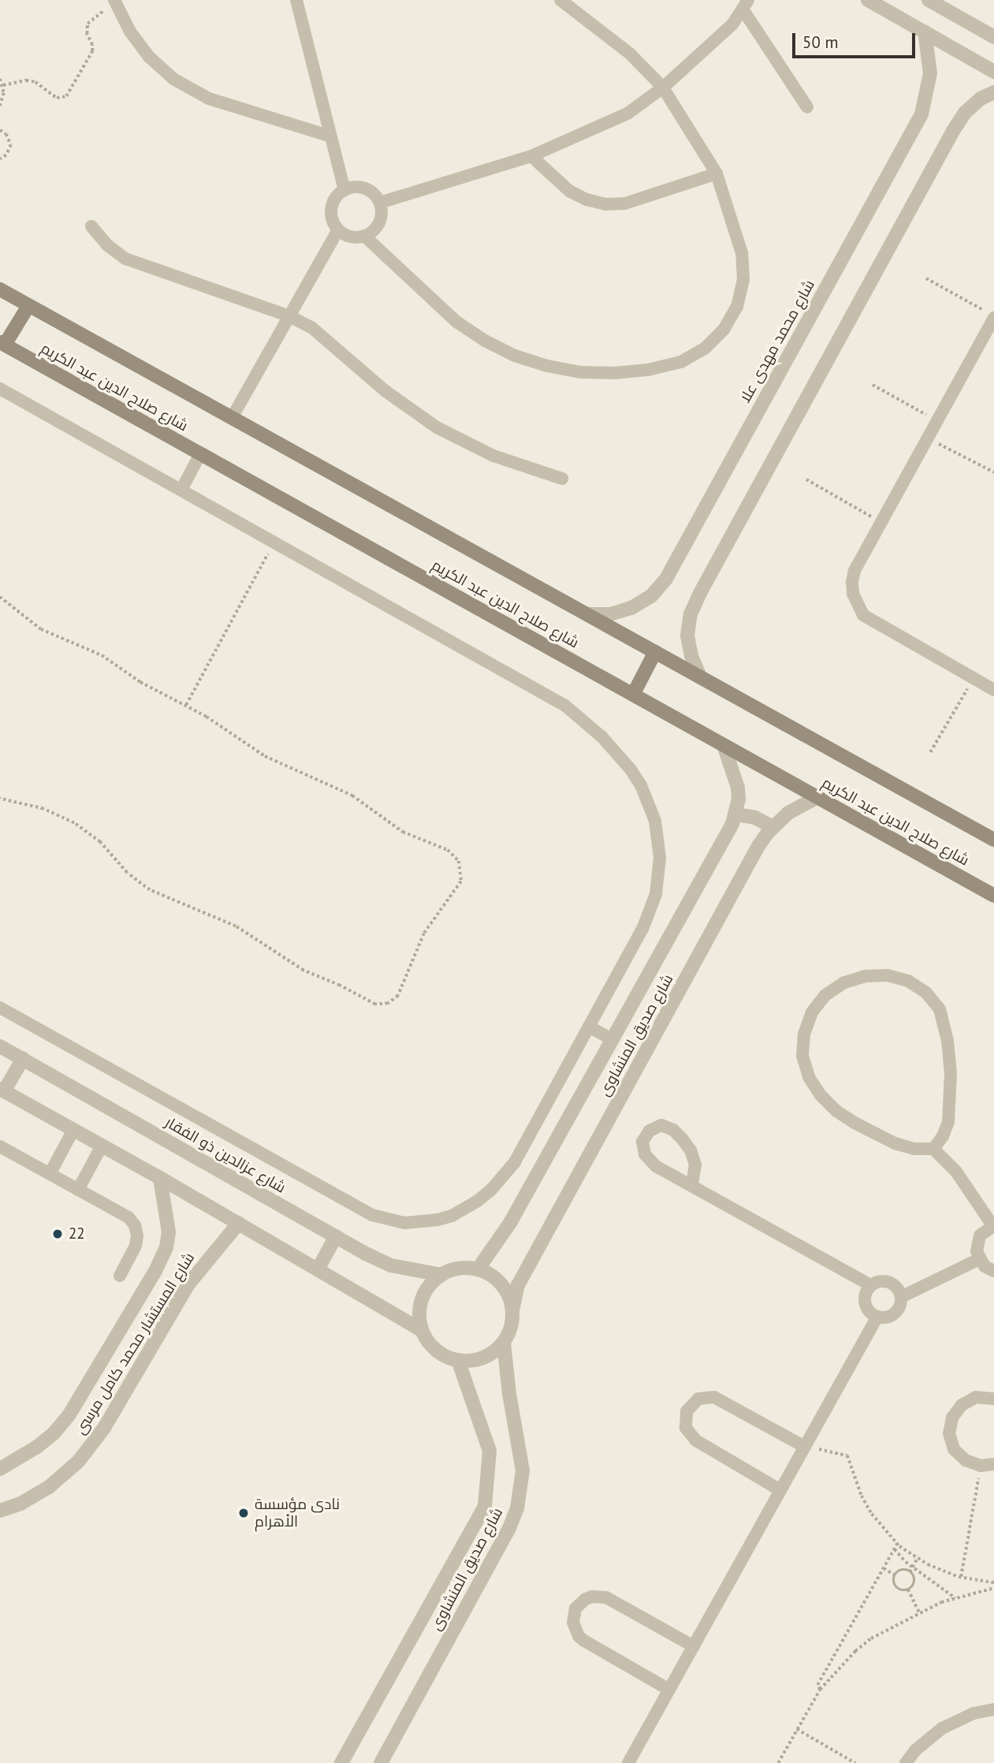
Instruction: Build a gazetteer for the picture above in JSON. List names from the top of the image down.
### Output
{
  "streets": {
    "main road": ["شارع صلاح الدين عبد الكريم"],
    "street": [
      "شارع محمد مهدى علا",
      "شارع صديق المنشاوى",
      "شارع عزالدين ذو الفقار",
      "شارع المستشار محمد كامل مرسى"
    ]
  },
  "crossings": [
    ["شارع محمد مهدى علا", "شارع صلاح الدين عبد الكريم"],
    ["شارع صلاح الدين عبد الكريم", "شارع صديق المنشاوى"],
    ["شارع صديق المنشاوى", "شارع عزالدين ذو الفقار"]
  ],
  "places": ["22", "نادى مؤسسة الأهرام"],
  "scale_bar": "50 m"
}
